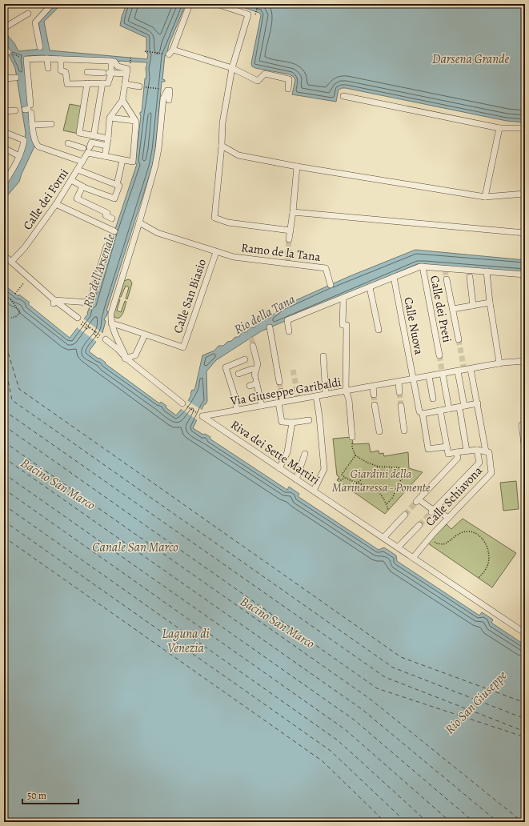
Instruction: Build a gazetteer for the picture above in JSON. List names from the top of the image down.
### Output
{
  "streets": {
    "street": [
      "Calle dei Forni",
      "Ramo de la Tana",
      "Calle San Biasio",
      "Calle dei Preti",
      "Calle Nuova",
      "Via Giuseppe Garibaldi",
      "Riva dei Sette Martiri",
      "Calle Schiavona"
    ]
  },
  "crossings": [
    ["Ramo de la Tana", "Calle San Biasio"],
    ["Calle Nuova", "Via Giuseppe Garibaldi"],
    ["Via Giuseppe Garibaldi", "Riva dei Sette Martiri"],
    ["Via Giuseppe Garibaldi", "Calle Schiavona"],
    ["Riva dei Sette Martiri", "Calle Schiavona"]
  ],
  "water": [
    "Darsena Grande",
    "Rio dell'Arsenale",
    "Rio della Tana",
    "Bacino San Marco",
    "Canale San Marco",
    "Laguna di Venezia",
    "Rio San Giuseppe"
  ],
  "parks": ["Giardini della Marinaressa - Ponente"],
  "scale_bar": "50 m"
}
